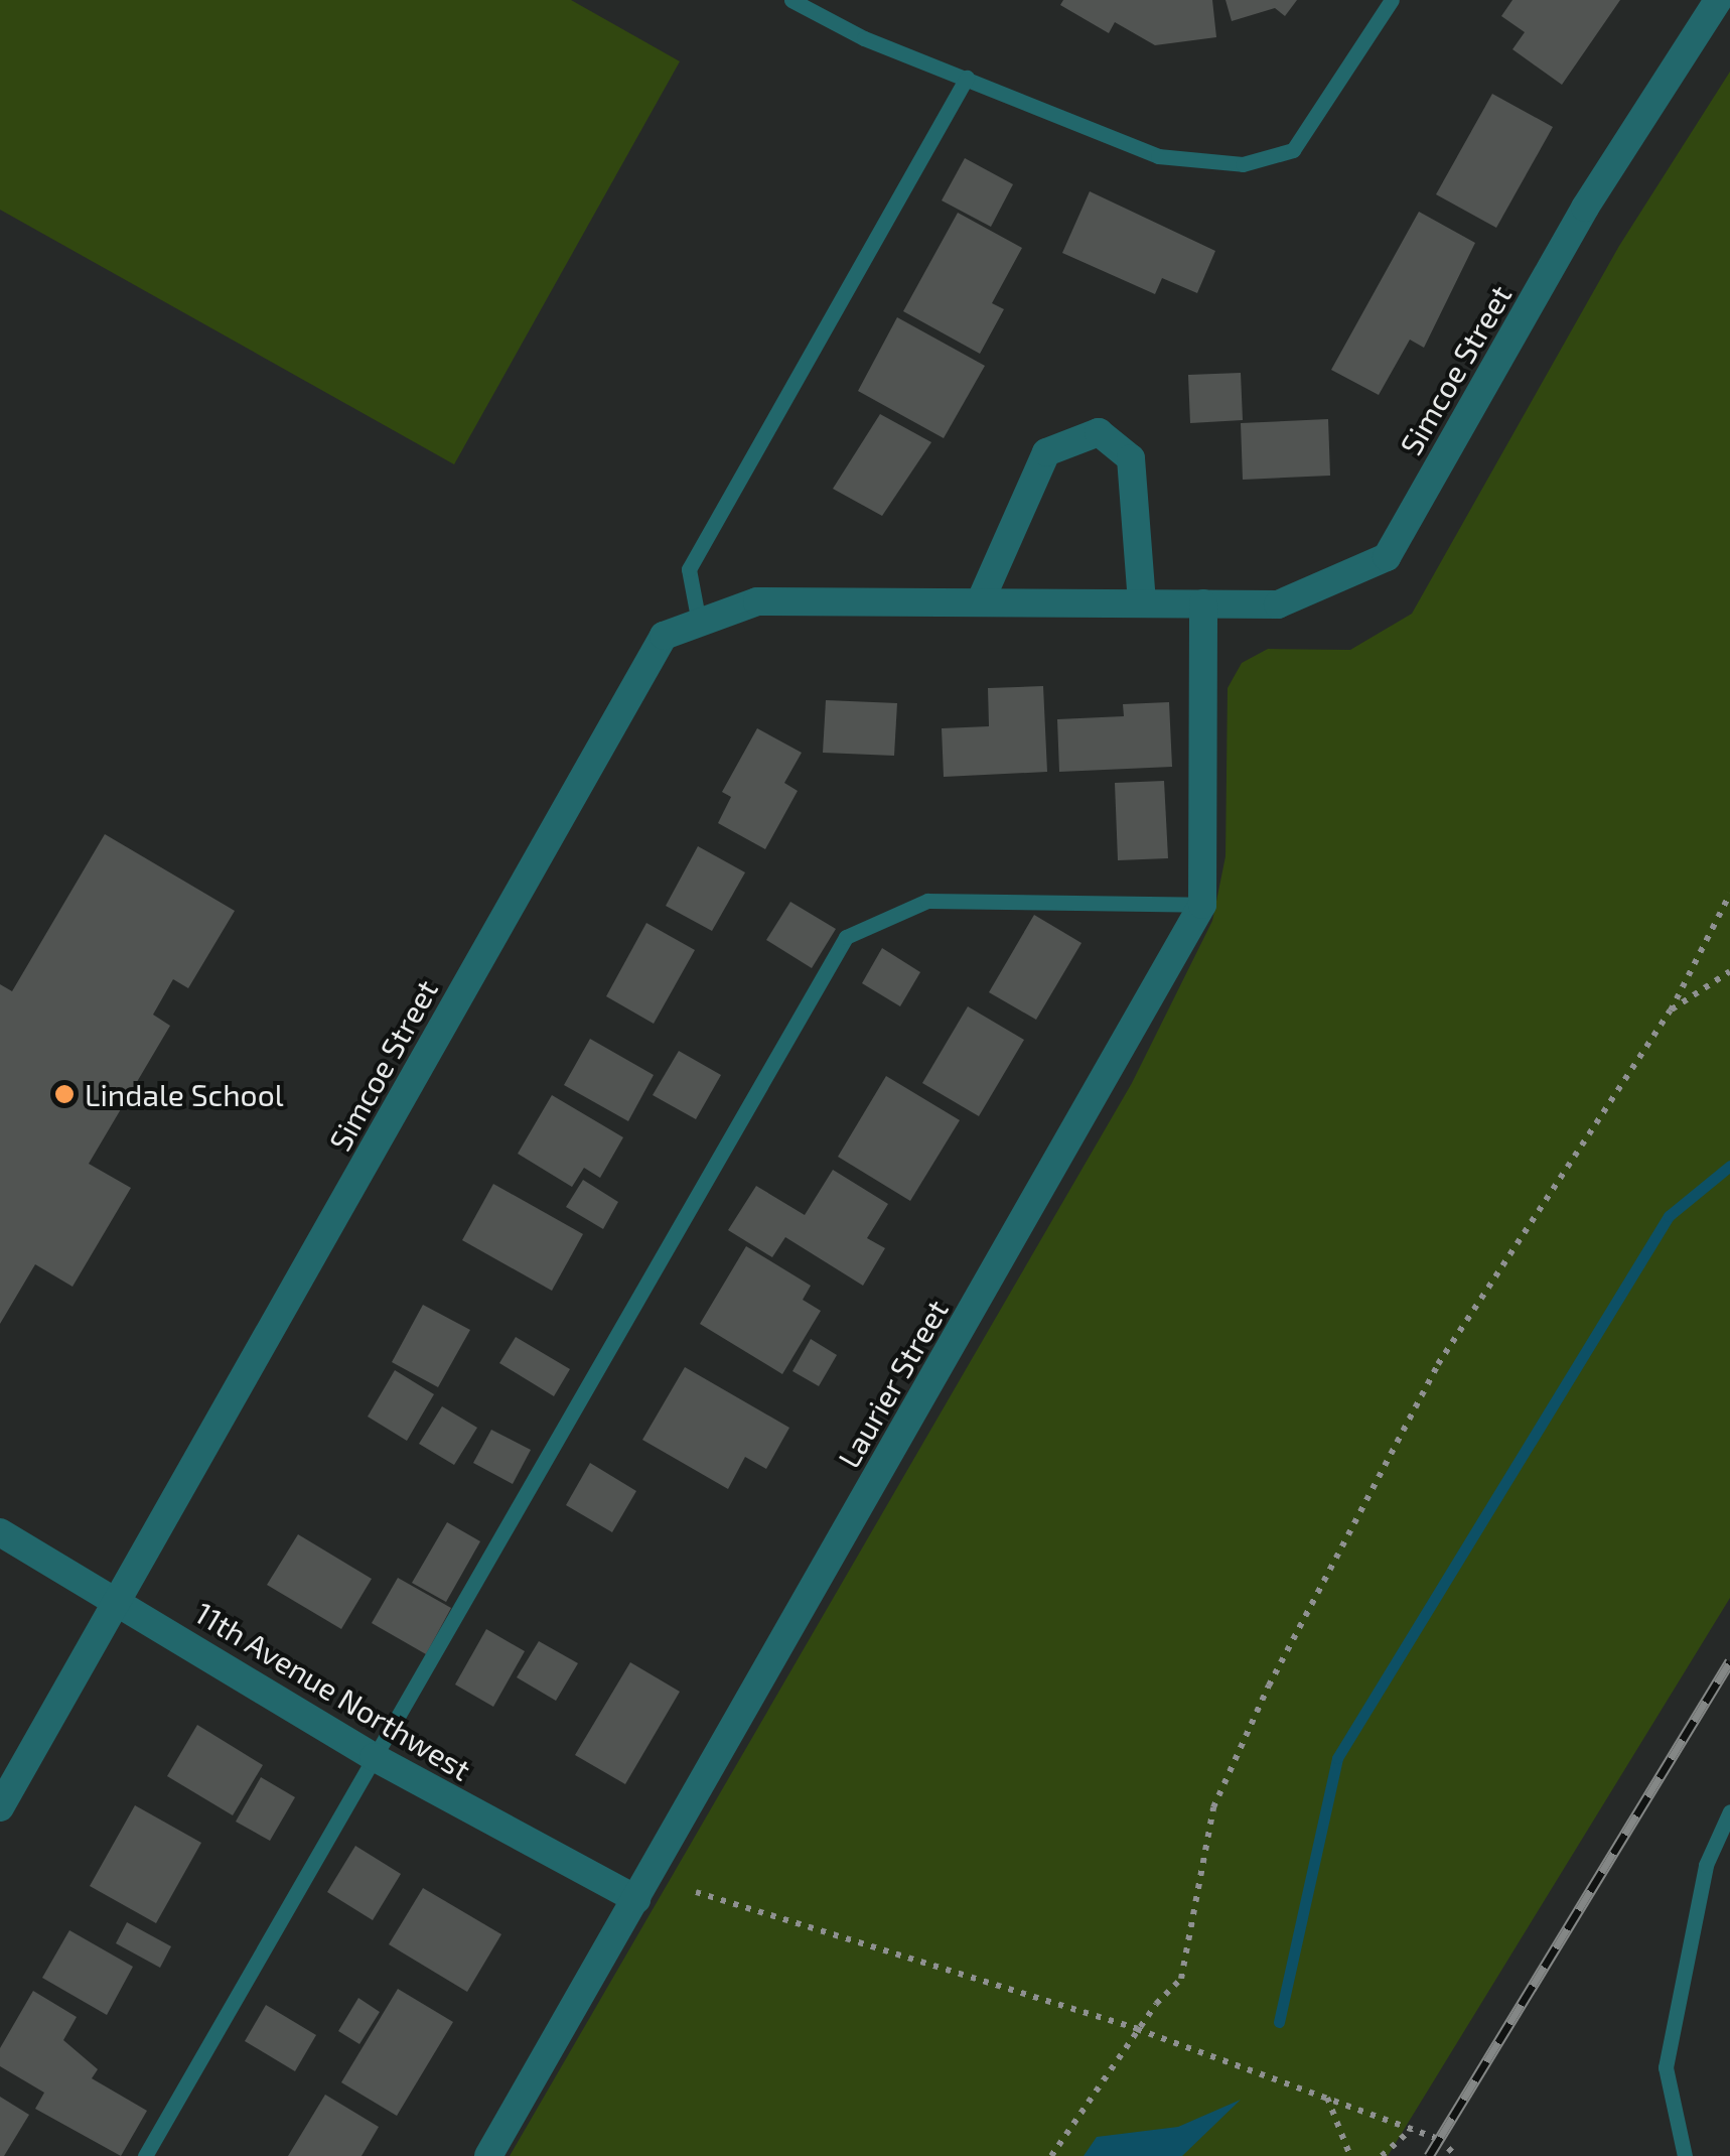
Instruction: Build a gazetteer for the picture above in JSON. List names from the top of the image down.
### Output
{
  "streets": {
    "street": ["Simcoe Street", "Laurier Street", "11th Avenue Northwest"]
  },
  "crossings": [
    ["Simcoe Street", "Laurier Street"],
    ["Simcoe Street", "11th Avenue Northwest"],
    ["Laurier Street", "11th Avenue Northwest"]
  ],
  "places": ["Lindale School"]
}
